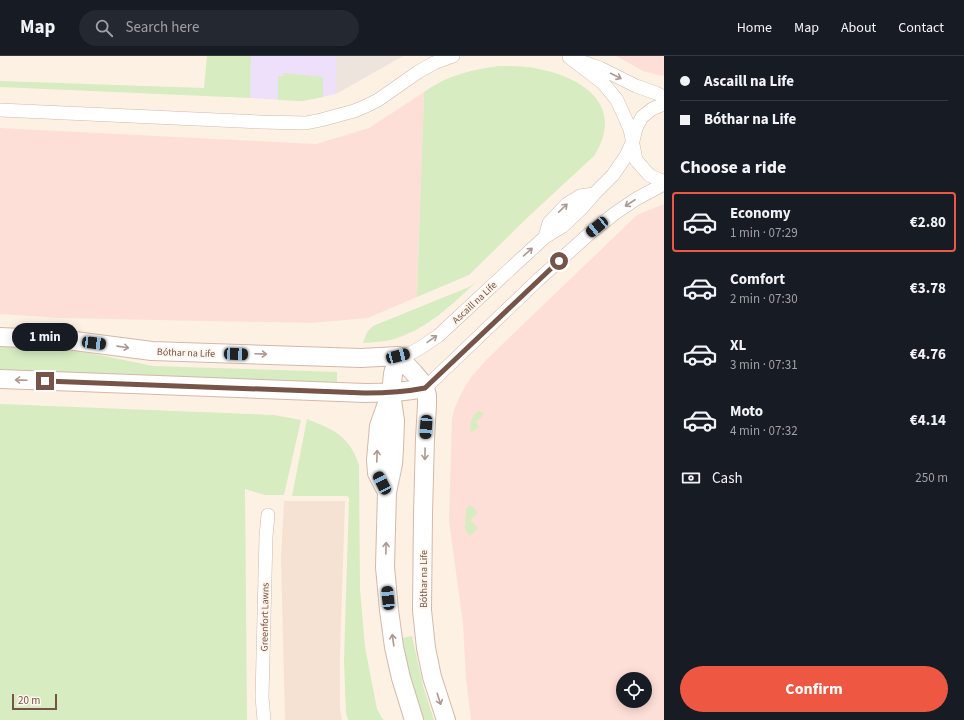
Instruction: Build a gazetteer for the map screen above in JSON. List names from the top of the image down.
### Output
{
  "streets": {
    "street": ["Ascaill na Life", "Bóthar na Life", "Greenfort Lawns"]
  },
  "crossings": [
    ["Ascaill na Life", "Bóthar na Life"]
  ],
  "scale_bar": "20 m",
  "page": {
    "header": "Map",
    "search": "Search here",
    "nav": [
      "Home",
      "Map",
      "About",
      "Contact"
    ],
    "banner": ["Ascaill na Life", "Bóthar na Life"],
    "heading": "Choose a ride",
    "list": [
      {
        "name": "Economy",
        "note": "1 min · 07:29",
        "value": "€2.80"
      },
      {
        "name": "Comfort",
        "note": "2 min · 07:30",
        "value": "€3.78"
      },
      {
        "name": "XL",
        "note": "3 min · 07:31",
        "value": "€4.76"
      },
      {
        "name": "Moto",
        "note": "4 min · 07:32",
        "value": "€4.14"
      }
    ],
    "bubble": "1 min",
    "pay": ["Cash", "250 m"],
    "buttons": "Confirm",
    "scale": "20 m"
  }
}
